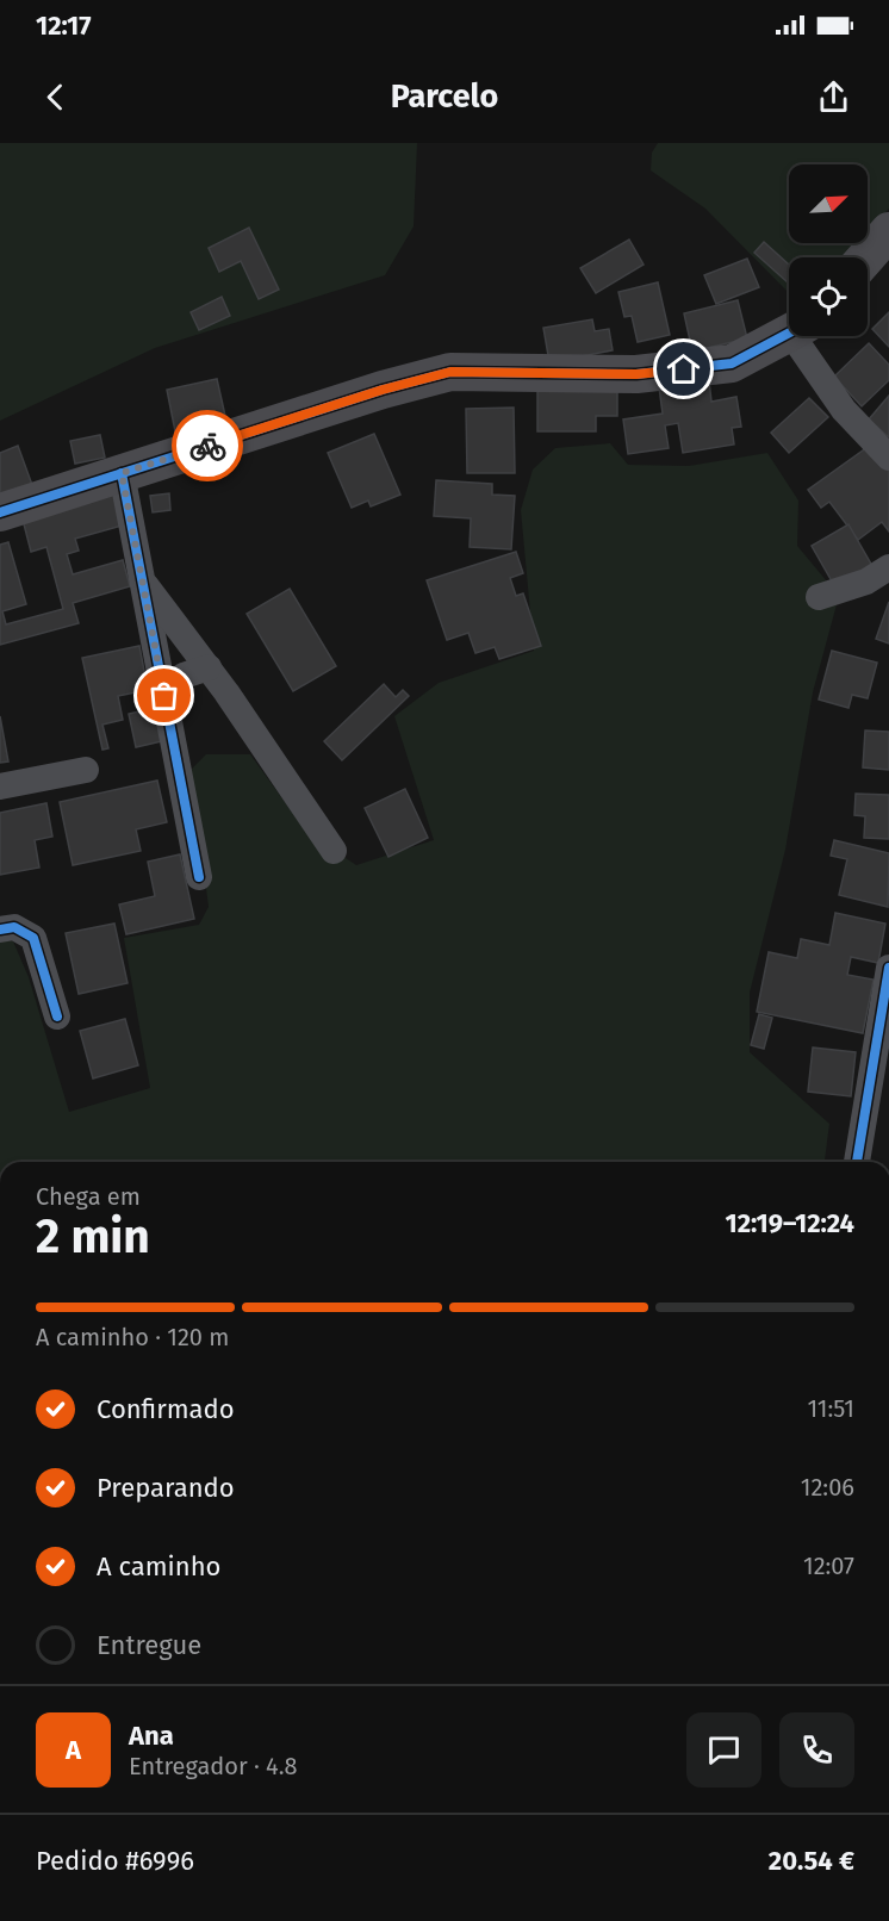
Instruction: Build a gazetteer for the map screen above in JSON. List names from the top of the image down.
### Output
{
  "north": "top right",
  "page": {
    "status": "12:17",
    "header": "Parcelo",
    "heading": ["2 min", "Chega em", "12:19–12:24"],
    "panel": [
      "Ana",
      "Entregador · 4.8",
      "Pedido #6996",
      "20.54 €"
    ],
    "bar": "A caminho · 120 m",
    "list": [
      ["Confirmado", "11:51"],
      ["Preparando", "12:06"],
      ["A caminho", "12:07"],
      "Entregue"
    ],
    "round": "A"
  }
}
